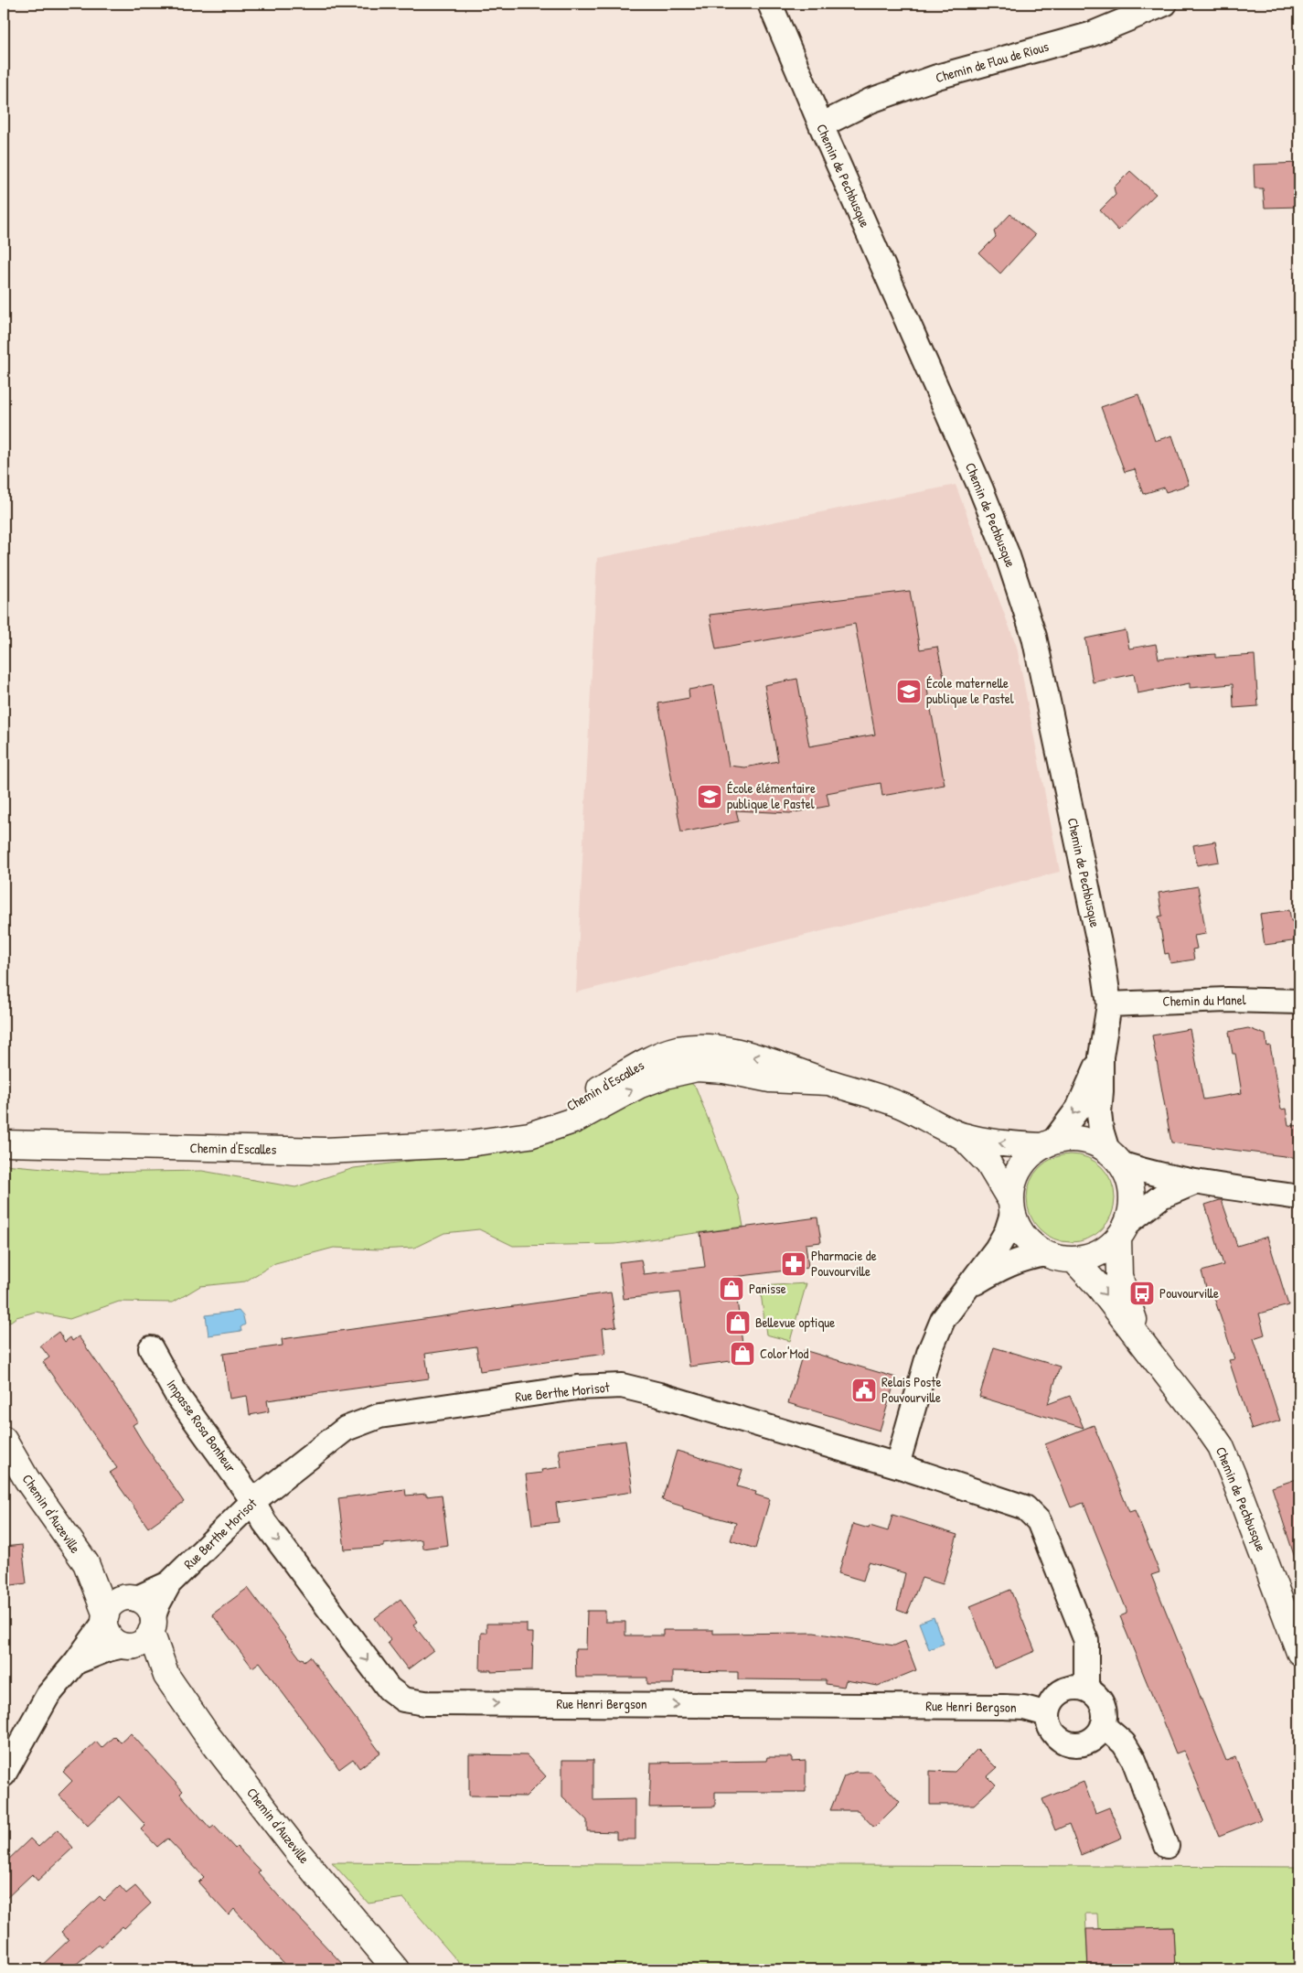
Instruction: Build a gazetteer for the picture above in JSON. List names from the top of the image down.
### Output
{
  "streets": {
    "street": [
      "Chemin de Flou de Rious",
      "Chemin de Pechbusque",
      "Chemin du Manel",
      "Chemin d'Escalles",
      "Rue Berthe Morisot",
      "Impasse Rosa Bonheur",
      "Chemin d'Auzeville",
      "Rue Henri Bergson"
    ]
  },
  "crossings": [
    ["Chemin de Flou de Rious", "Chemin de Pechbusque"],
    ["Chemin de Pechbusque", "Chemin du Manel"],
    ["Chemin de Pechbusque", "Chemin d'Escalles"],
    ["Rue Berthe Morisot", "Impasse Rosa Bonheur"],
    ["Rue Berthe Morisot", "Chemin d'Auzeville"],
    ["Rue Berthe Morisot", "Rue Henri Bergson"],
    ["Impasse Rosa Bonheur", "Rue Henri Bergson"]
  ],
  "one_way": ["Rue Henri Bergson"],
  "places": {
    "school or university": ["École maternelle publique le Pastel", "École élémentaire publique le Pastel"],
    "pharmacy": ["Pharmacie de Pouvourville"],
    "shop": ["Panisse", "Bellevue optique", "Color'Mod"],
    "bus stop": ["Pouvourville"],
    "public building": ["Relais Poste Pouvourville"]
  }
}
